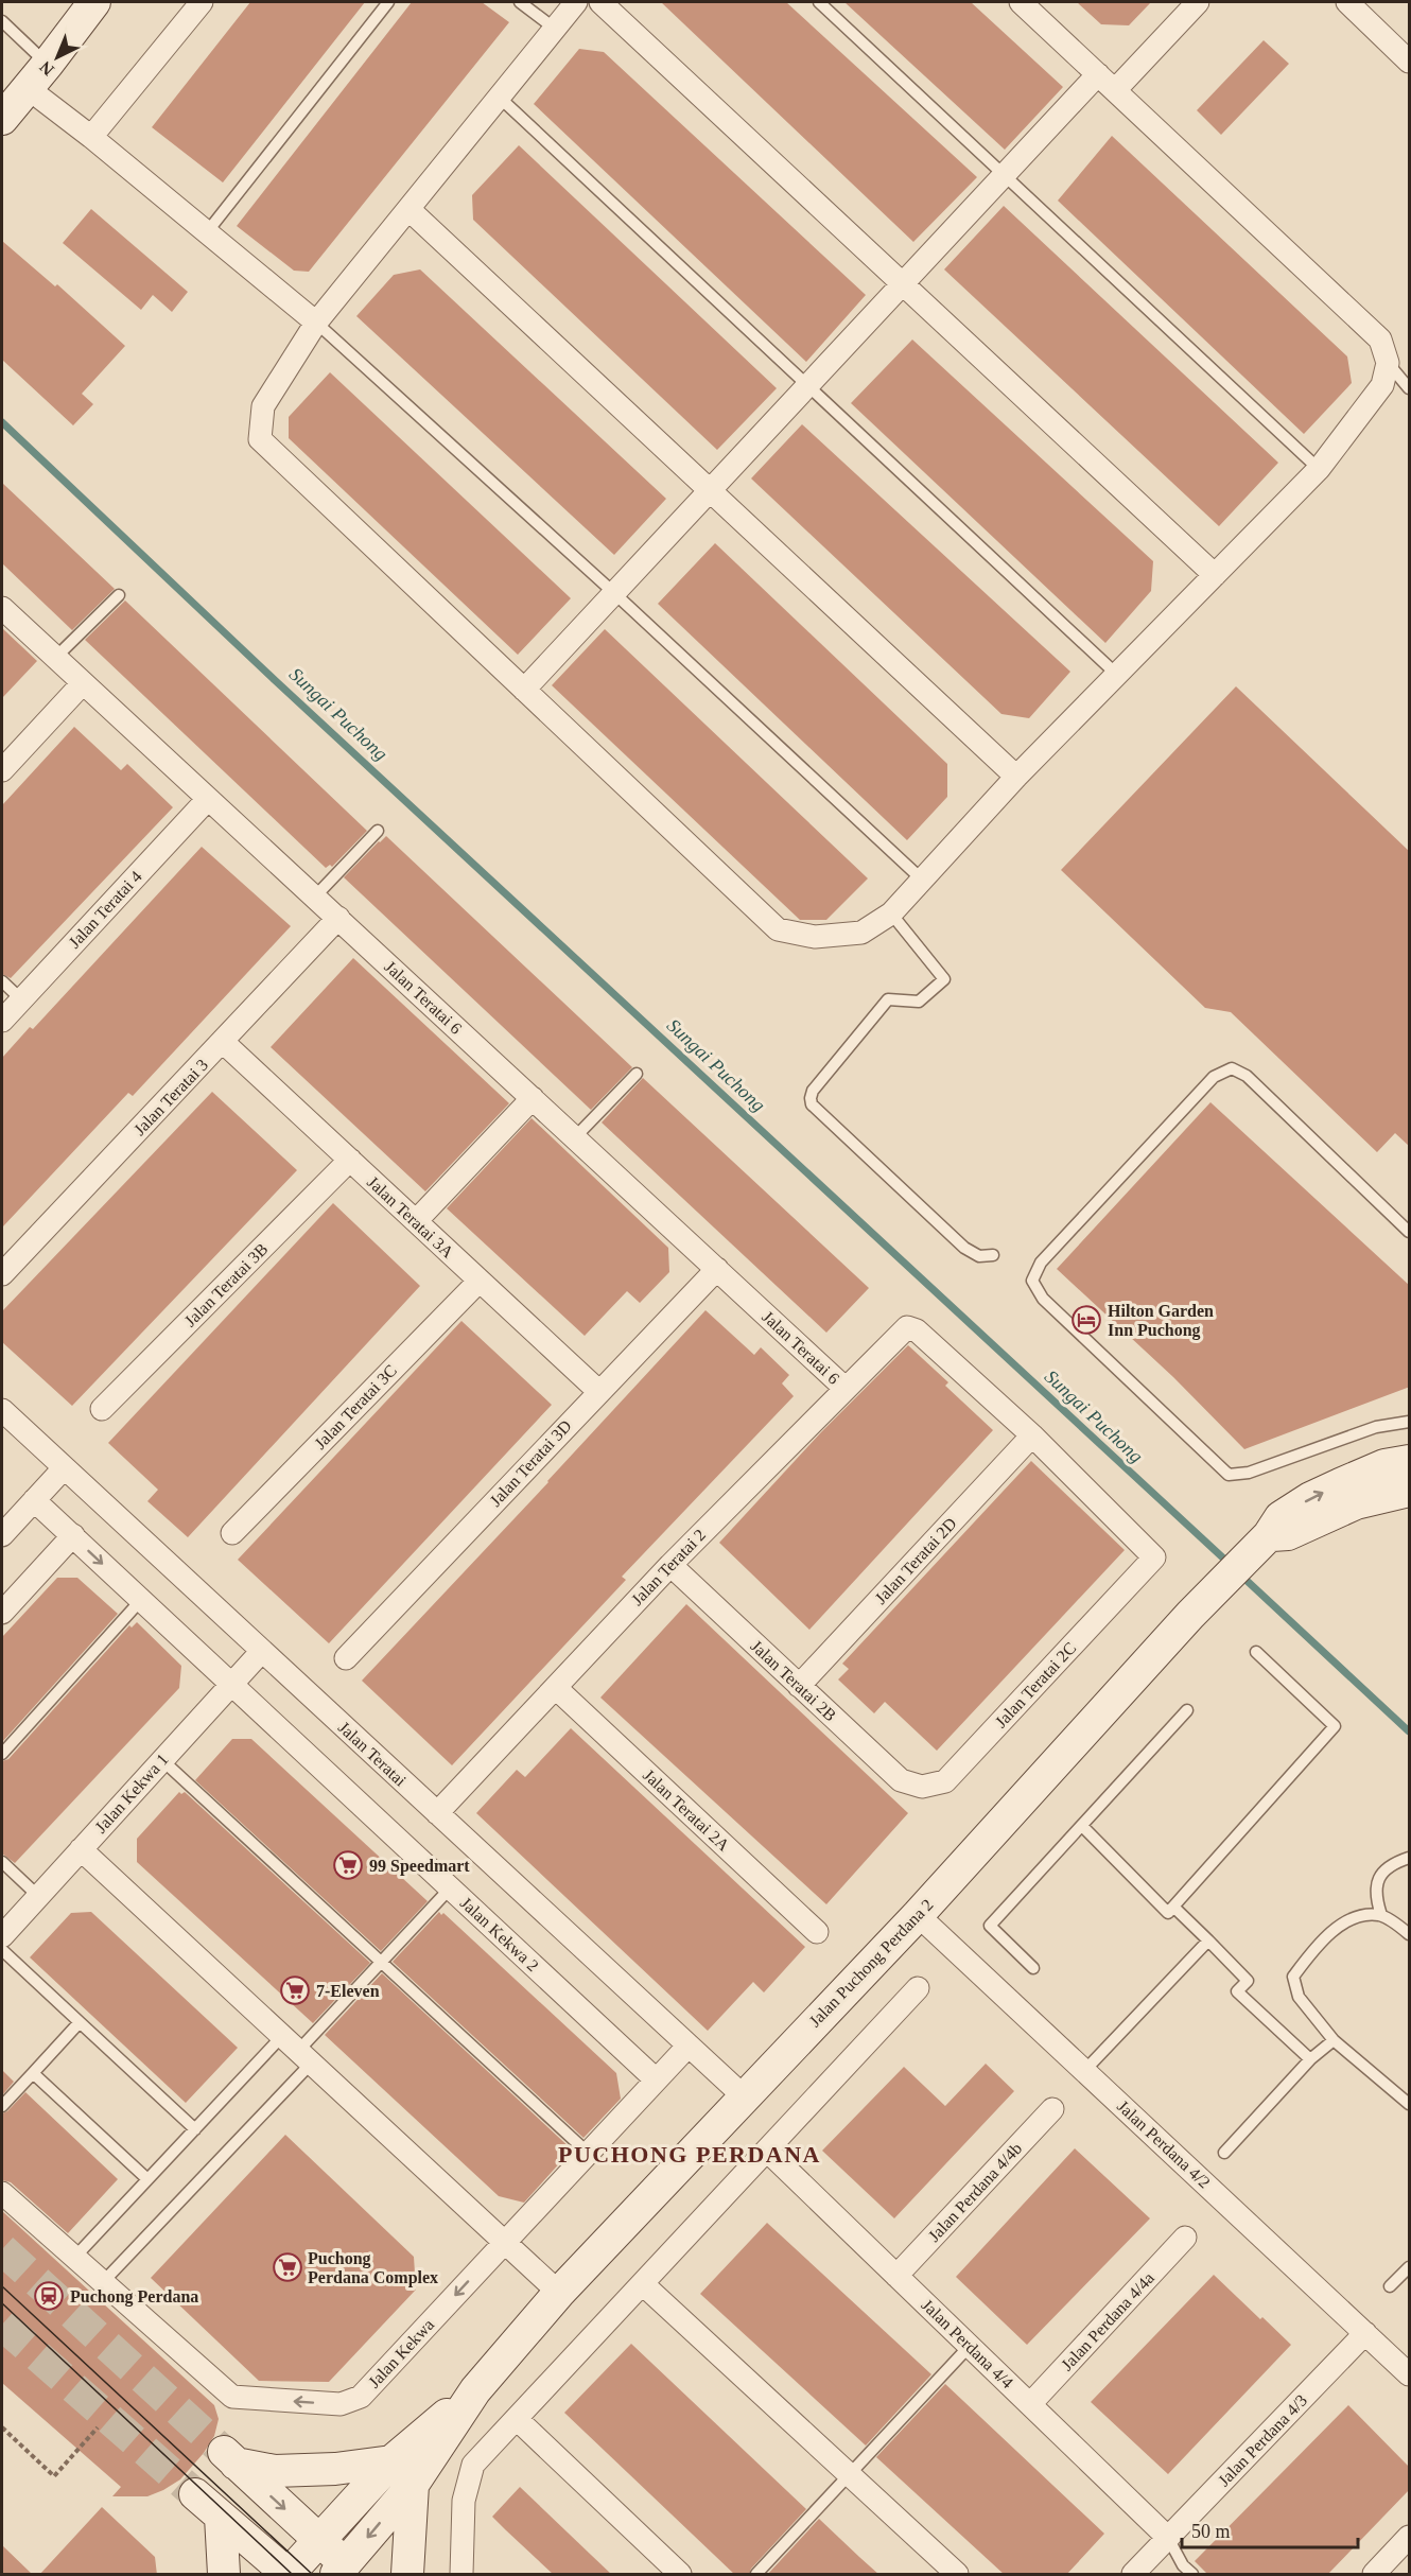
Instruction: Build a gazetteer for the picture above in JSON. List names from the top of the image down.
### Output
{
  "streets": {
    "street": [
      "Jalan Teratai 4",
      "Jalan Teratai 6",
      "Jalan Teratai 3",
      "Jalan Teratai 3A",
      "Jalan Teratai 3B",
      "Jalan Teratai 3C",
      "Jalan Teratai 3D",
      "Jalan Teratai 2D",
      "Jalan Teratai 2",
      "Jalan Teratai 2B",
      "Jalan Teratai 2C",
      "Jalan Teratai",
      "Jalan Kekwa 1",
      "Jalan Teratai 2A",
      "Jalan Kekwa 2",
      "Jalan Puchong Perdana 2",
      "Jalan Perdana 4/2",
      "Jalan Perdana 4/4b",
      "Jalan Perdana 4/4a",
      "Jalan Perdana 4/4",
      "Jalan Kekwa",
      "Jalan Perdana 4/3"
    ]
  },
  "crossings": [
    ["Jalan Teratai 4", "Jalan Teratai 6"],
    ["Jalan Teratai 6", "Jalan Teratai 3"],
    ["Jalan Teratai 6", "Jalan Teratai 3D"],
    ["Jalan Teratai 6", "Jalan Teratai 2"],
    ["Jalan Teratai 3", "Jalan Teratai 3A"],
    ["Jalan Teratai 3A", "Jalan Teratai 3B"],
    ["Jalan Teratai 3A", "Jalan Teratai 3C"],
    ["Jalan Teratai 3A", "Jalan Teratai 3D"],
    ["Jalan Teratai 2D", "Jalan Teratai 2"],
    ["Jalan Teratai 2D", "Jalan Teratai 2B"],
    ["Jalan Teratai 2D", "Jalan Teratai 2C"],
    ["Jalan Teratai 2", "Jalan Teratai 2B"],
    ["Jalan Teratai 2", "Jalan Teratai 2C"],
    ["Jalan Teratai 2", "Jalan Teratai"],
    ["Jalan Teratai 2", "Jalan Teratai 2A"],
    ["Jalan Teratai 2B", "Jalan Teratai 2C"],
    ["Jalan Teratai", "Jalan Kekwa 1"],
    ["Jalan Teratai", "Jalan Puchong Perdana 2"],
    ["Jalan Teratai", "Jalan Kekwa"],
    ["Jalan Kekwa 1", "Jalan Kekwa 2"],
    ["Jalan Kekwa 2", "Jalan Kekwa"],
    ["Jalan Puchong Perdana 2", "Jalan Perdana 4/2"],
    ["Jalan Perdana 4/2", "Jalan Perdana 4/3"],
    ["Jalan Perdana 4/4b", "Jalan Perdana 4/4"],
    ["Jalan Perdana 4/4a", "Jalan Perdana 4/4"],
    ["Jalan Perdana 4/4", "Jalan Perdana 4/3"]
  ],
  "districts": ["PUCHONG PERDANA"],
  "water": ["Sungai Puchong"],
  "places": {
    "hotel": ["Hilton Garden Inn Puchong"],
    "supermarket": ["99 Speedmart", "7-Eleven", "Puchong Perdana Complex"],
    "station": ["Puchong Perdana"]
  },
  "scale_bar": "50 m",
  "north": "bottom left"
}
